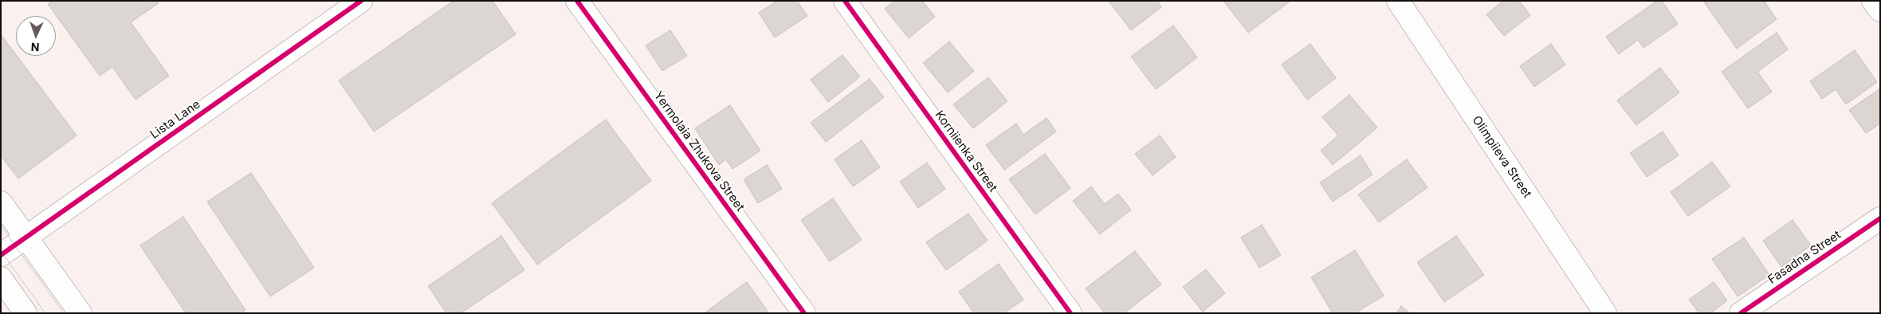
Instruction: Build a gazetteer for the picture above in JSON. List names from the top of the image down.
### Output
{
  "streets": {
    "street": [
      "Lista Lane",
      "Yermolaia Zhukova Street",
      "Korniienka Street",
      "Olimpiieva Street",
      "Fasadna Street"
    ]
  },
  "north": "bottom"
}
